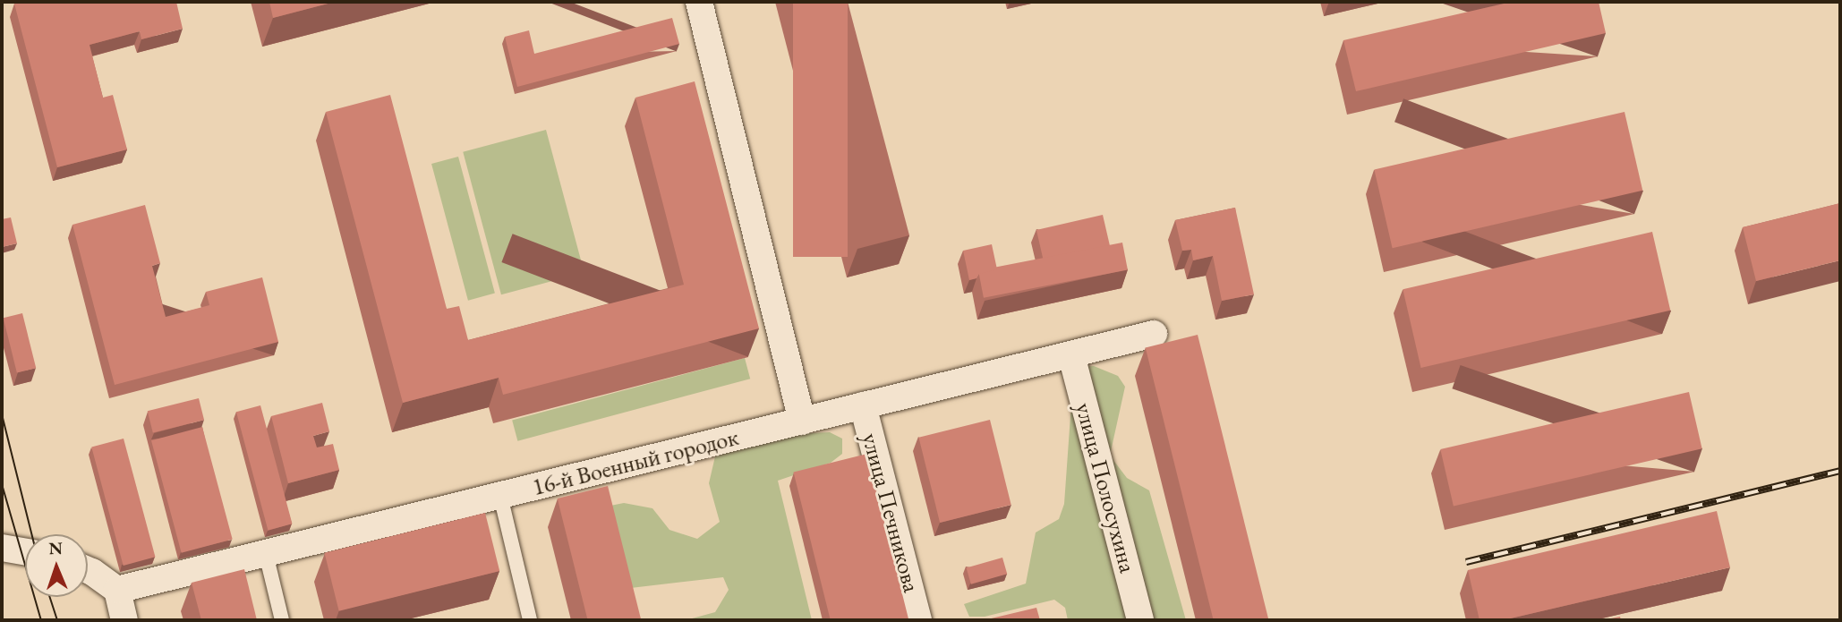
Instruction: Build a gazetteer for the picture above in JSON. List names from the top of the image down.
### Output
{
  "streets": {
    "street": ["16-й Военный городок", "улица Полосухина", "улица Печникова"]
  },
  "crossings": [
    ["16-й Военный городок", "улица Полосухина"],
    ["16-й Военный городок", "улица Печникова"]
  ],
  "north": "top"
}
